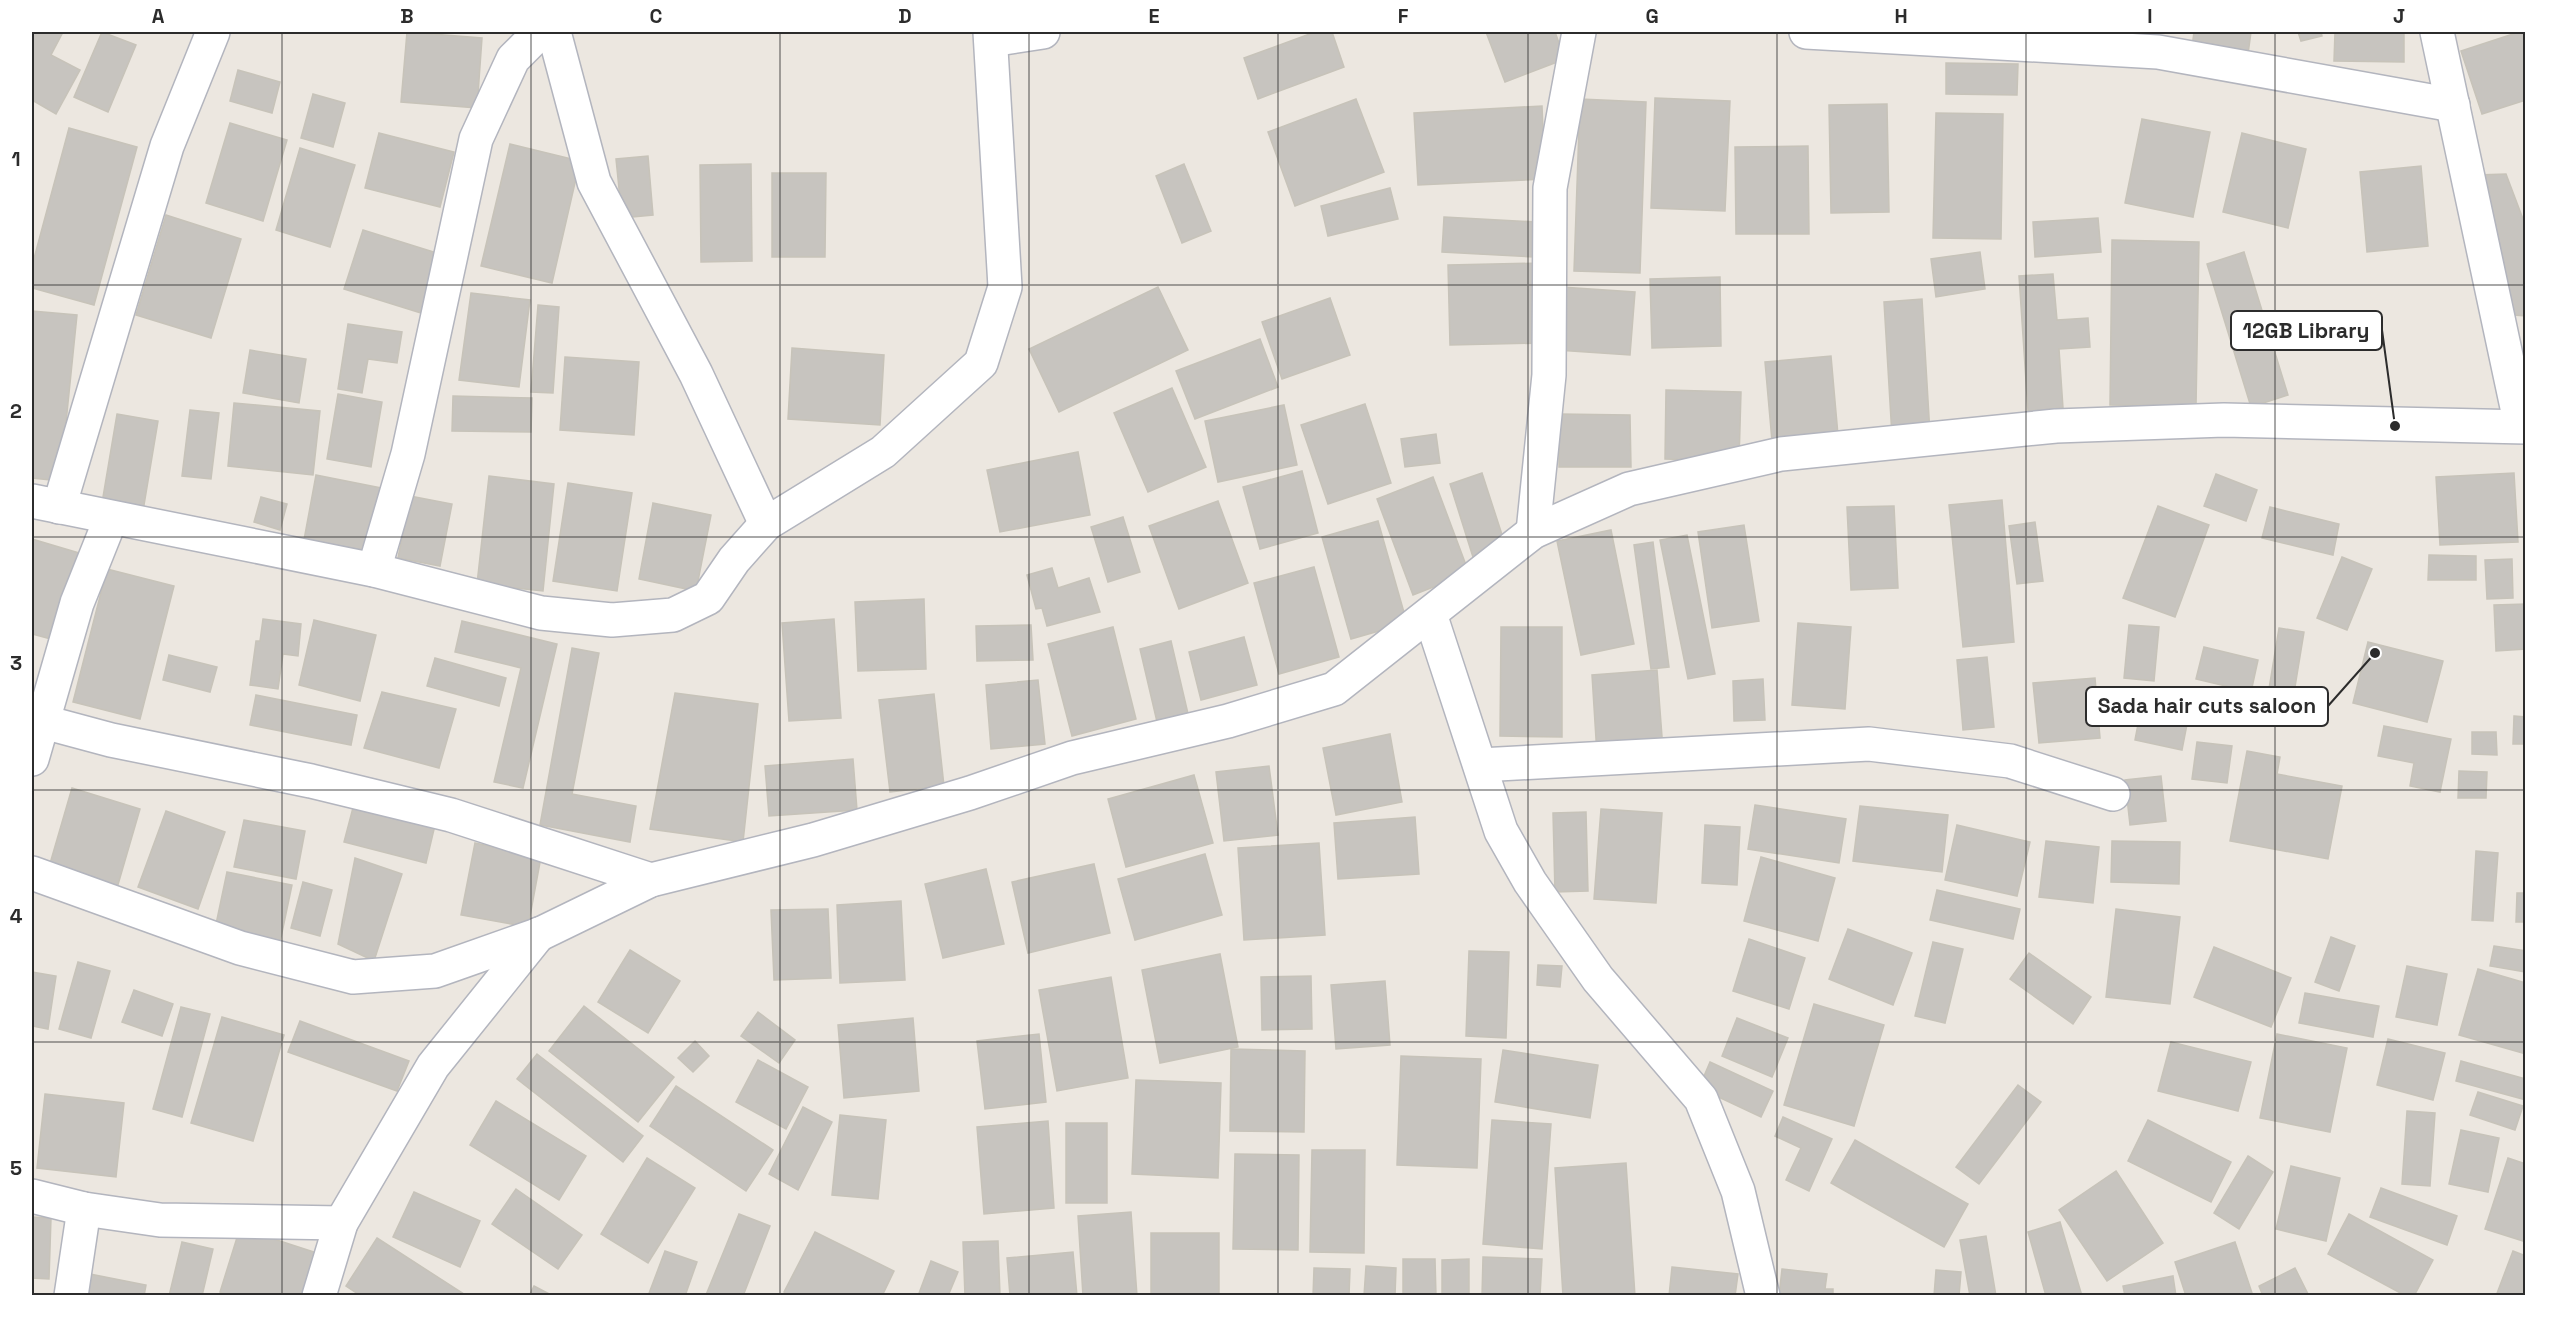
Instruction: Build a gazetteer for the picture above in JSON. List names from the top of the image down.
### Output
{
  "places": ["12GB Library", "Sada hair cuts saloon"],
  "grid": {
    "columns": [
      "A",
      "B",
      "C",
      "D",
      "E",
      "F",
      "G",
      "H",
      "I",
      "J"
    ],
    "rows": [
      "1",
      "2",
      "3",
      "4",
      "5"
    ]
  }
}
